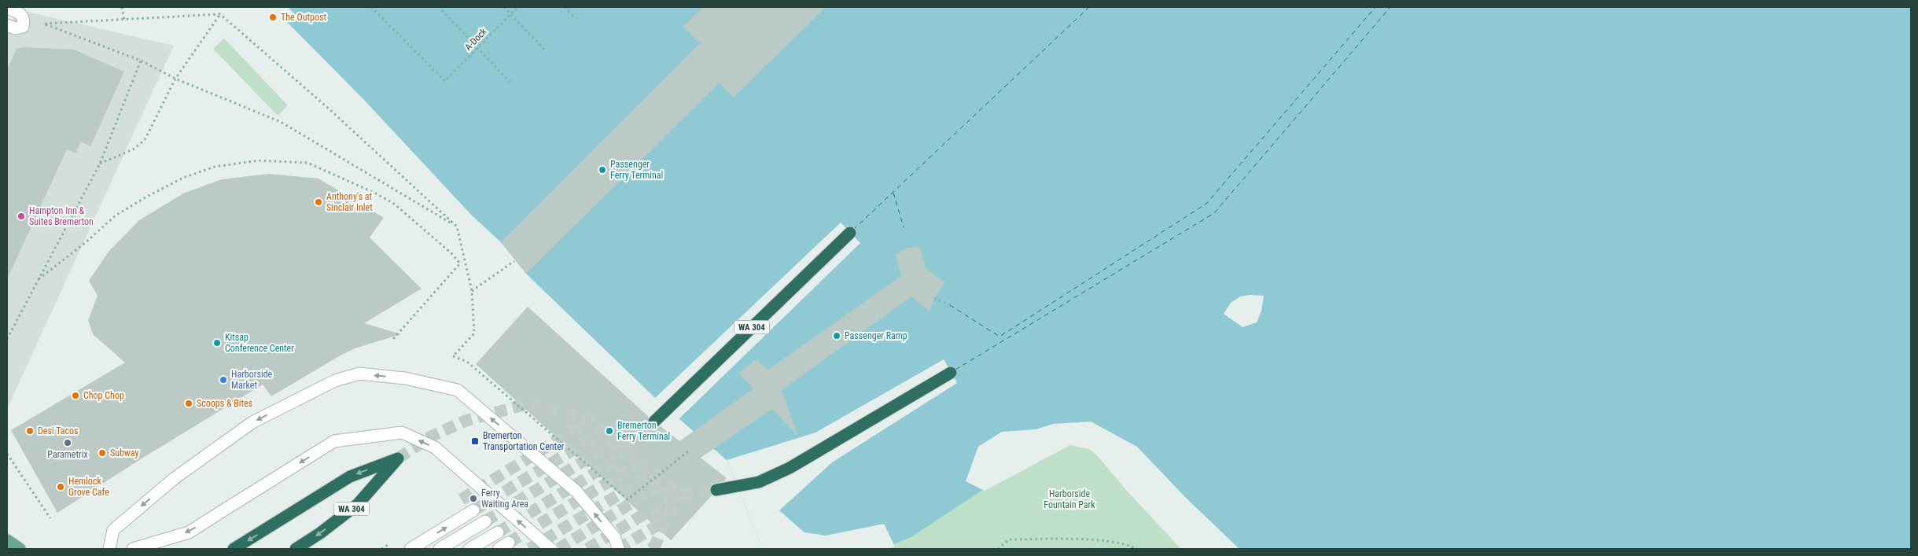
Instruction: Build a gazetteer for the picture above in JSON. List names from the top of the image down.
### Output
{
  "streets": {
    "highway": ["WA 304"],
    "path": ["A-Dock"]
  },
  "parks": ["Harborside Fountain Park"],
  "places": {
    "other": [
      "The Outpost",
      "Passenger Ferry Terminal",
      "Anthony's at Sinclair Inlet",
      "Hampton Inn & Suites Bremerton",
      "Passenger Ramp",
      "Kitsap Conference Center",
      "Harborside Market",
      "Chop Chop",
      "Scoops & Bites",
      "Desi Tacos",
      "Bremerton Ferry Terminal",
      "Parametrix",
      "Subway",
      "Hemlock Grove Cafe",
      "Ferry Waiting Area"
    ],
    "transit": ["Bremerton Transportation Center"]
  }
}
